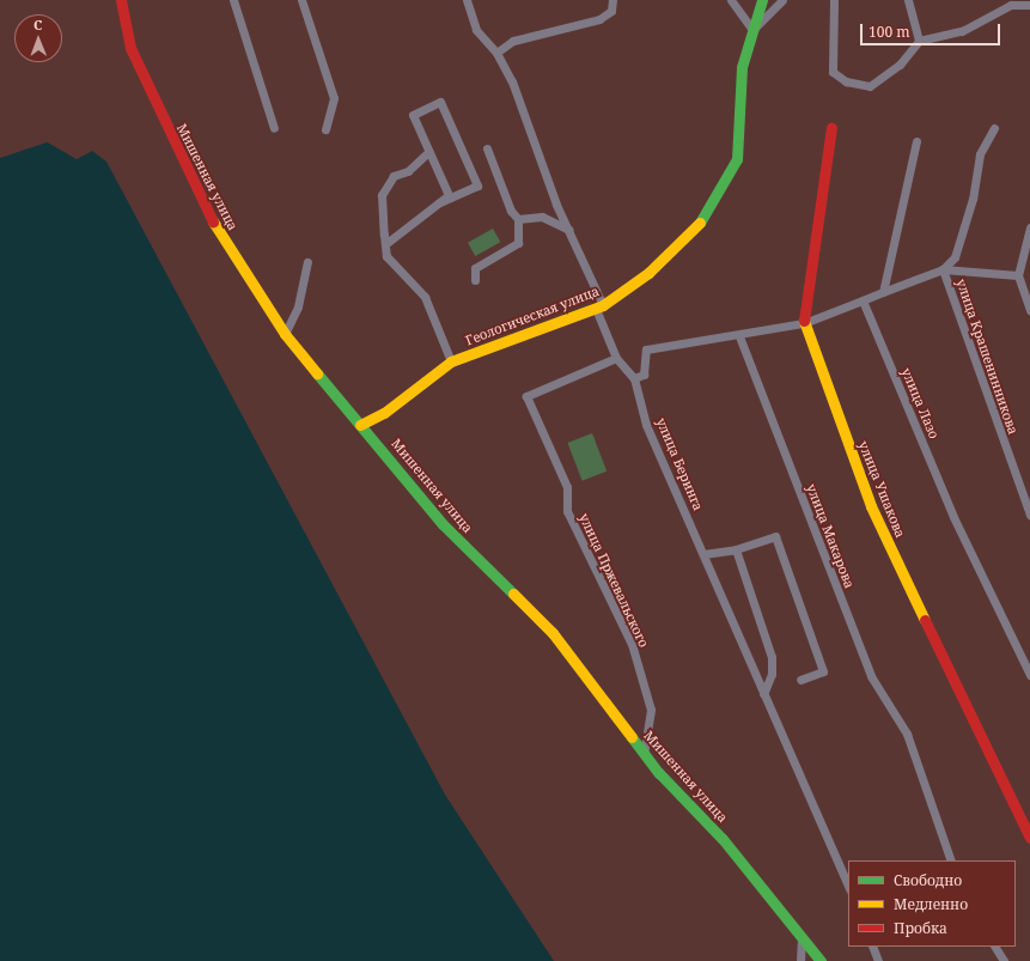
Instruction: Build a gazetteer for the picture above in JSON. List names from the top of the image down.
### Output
{
  "streets": {
    "street": [
      "Мишенная улица",
      "Геологическая улица",
      "улица Крашенинникова",
      "улица Лазо",
      "улица Беринга",
      "улица Ушакова",
      "улица Макарова",
      "улица Пржевальского"
    ]
  },
  "crossings": [
    ["Мишенная улица", "Геологическая улица"],
    ["Мишенная улица", "улица Пржевальского"],
    ["Геологическая улица", "улица Беринга"],
    ["улица Беринга", "улица Пржевальского"]
  ],
  "legend": ["Свободно", "Медленно", "Пробка"],
  "scale_bar": "100 m",
  "north": "top"
}
